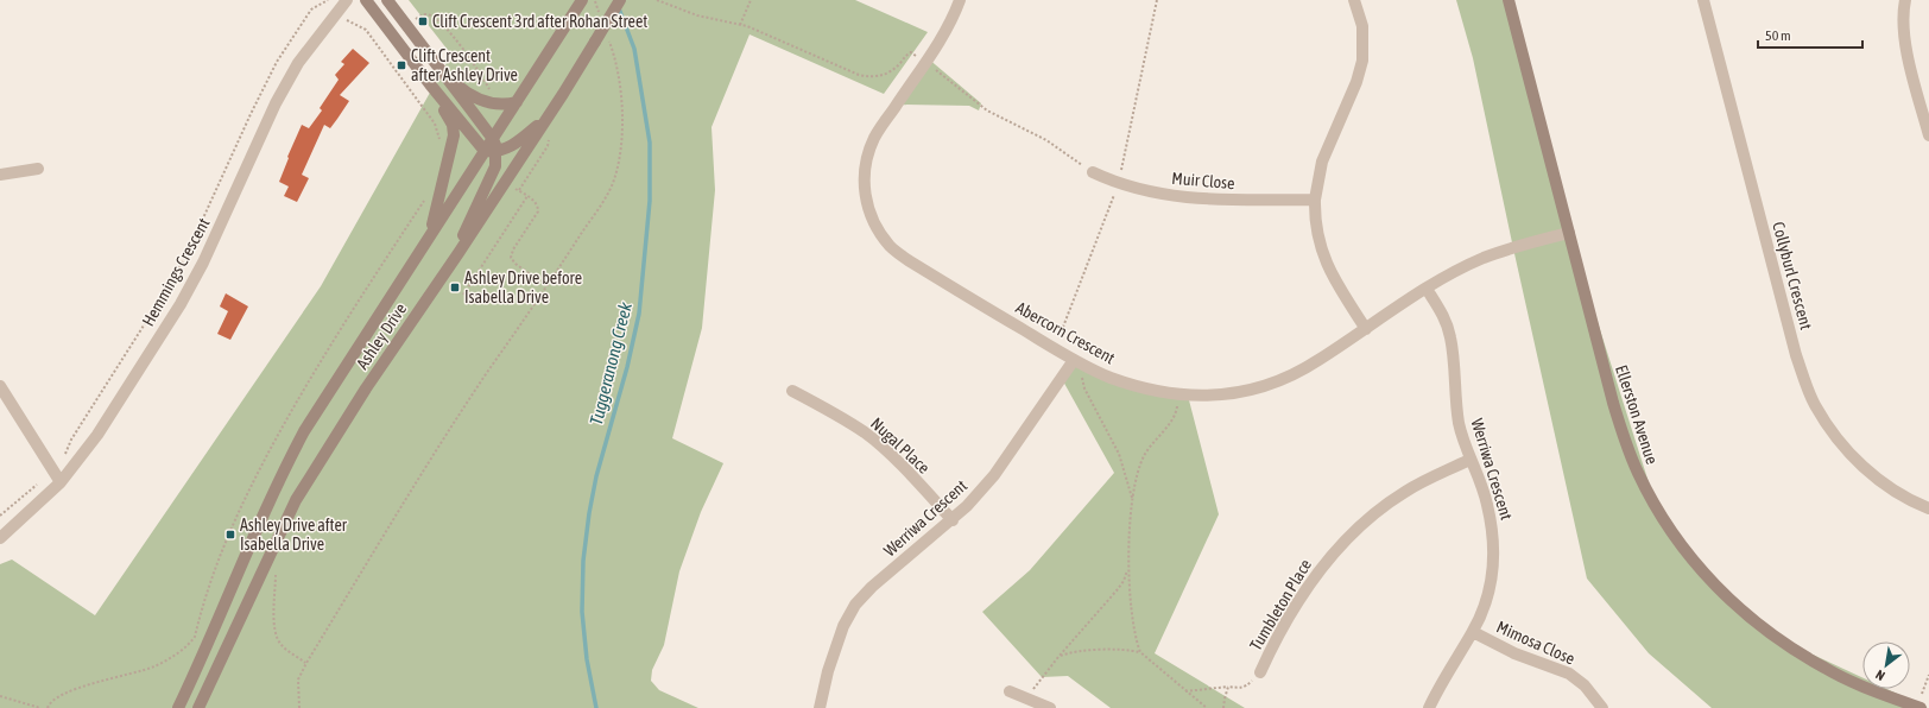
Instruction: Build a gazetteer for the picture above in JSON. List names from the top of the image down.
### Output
{
  "streets": {
    "main road": ["Ashley Drive", "Ellerston Avenue"],
    "street": [
      "Muir Close",
      "Hemmings Crescent",
      "Collyburl Crescent",
      "Abercorn Crescent",
      "Nugal Place",
      "Werriwa Crescent",
      "Tumbleton Place",
      "Mimosa Close"
    ]
  },
  "crossings": [
    ["Abercorn Crescent", "Ellerston Avenue"],
    ["Abercorn Crescent", "Werriwa Crescent"],
    ["Nugal Place", "Werriwa Crescent"],
    ["Werriwa Crescent", "Tumbleton Place"],
    ["Werriwa Crescent", "Mimosa Close"]
  ],
  "water": ["Tuggeranong Creek"],
  "places": {
    "transit": [
      "Clift Crescent 3rd after Rohan Street",
      "Clift Crescent after Ashley Drive",
      "Ashley Drive before Isabella Drive",
      "Ashley Drive after Isabella Drive"
    ]
  },
  "scale_bar": "50 m",
  "north": "bottom left"
}
